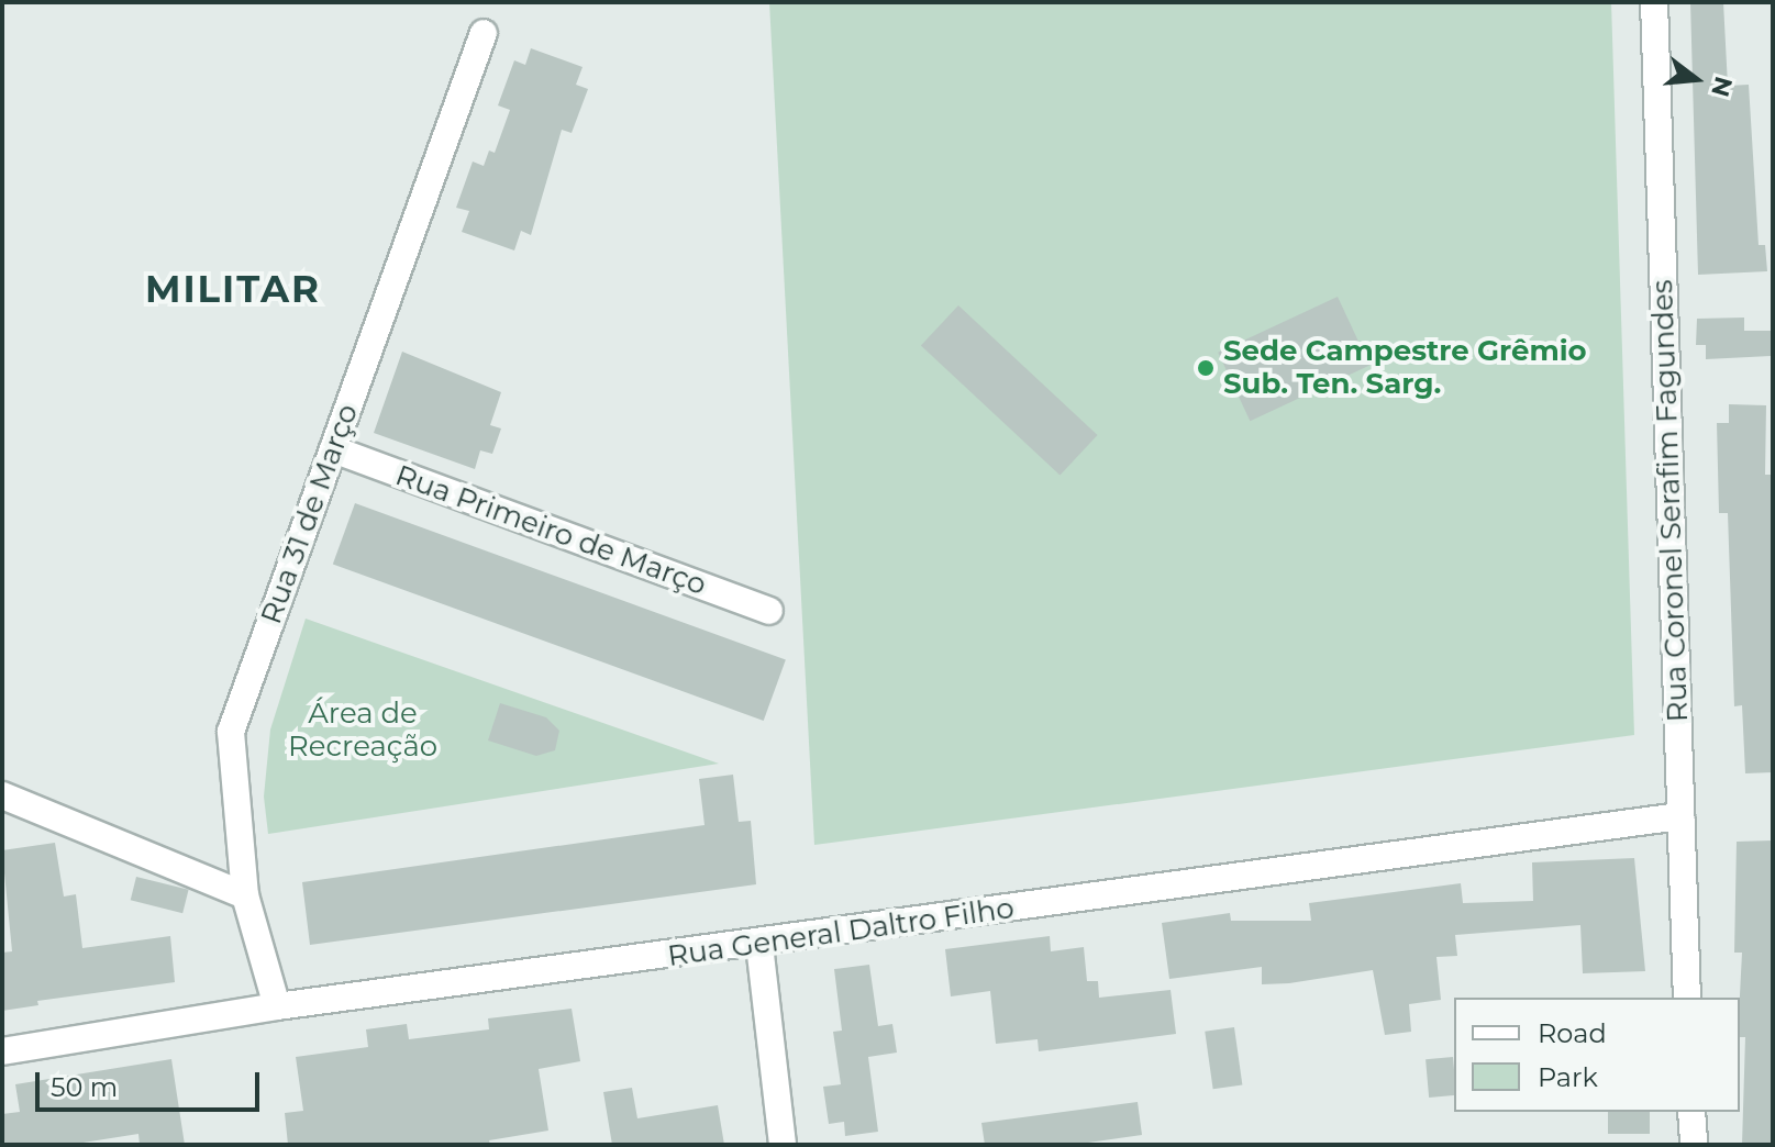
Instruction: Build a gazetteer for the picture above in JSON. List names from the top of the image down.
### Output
{
  "streets": {
    "street": [
      "Rua Coronel Serafim Fagundes",
      "Rua 31 de Março",
      "Rua Primeiro de Março",
      "Rua General Daltro Filho"
    ]
  },
  "crossings": [
    ["Rua Coronel Serafim Fagundes", "Rua General Daltro Filho"],
    ["Rua 31 de Março", "Rua Primeiro de Março"],
    ["Rua 31 de Março", "Rua General Daltro Filho"]
  ],
  "districts": ["MILITAR"],
  "parks": ["Área de Recreação"],
  "places": ["Sede Campestre Grêmio Sub. Ten. Sarg."],
  "legend": ["Road", "Park"],
  "scale_bar": "50 m",
  "north": "right"
}
